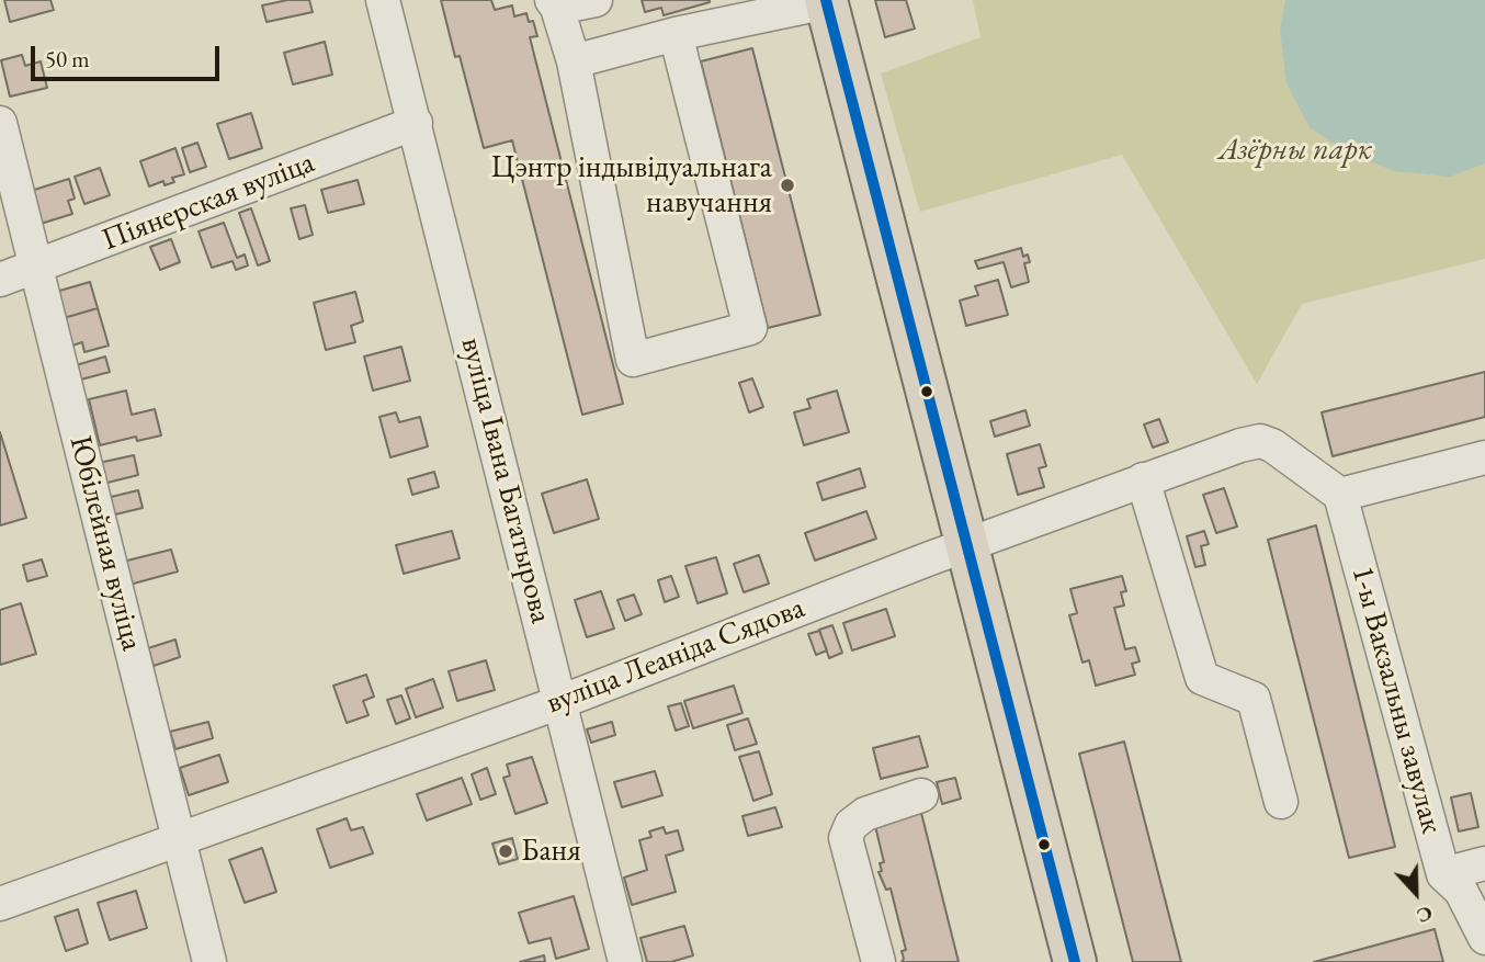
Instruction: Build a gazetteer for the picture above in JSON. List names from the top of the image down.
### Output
{
  "streets": {
    "street": [
      "Піянерская вуліца",
      "вуліца Івана Багатырова",
      "Юбілейная вуліца",
      "вуліца Леаніда Сядова",
      "1-ы Вакзальны завулак"
    ]
  },
  "crossings": [
    ["Піянерская вуліца", "вуліца Івана Багатырова"],
    ["Піянерская вуліца", "Юбілейная вуліца"],
    ["вуліца Івана Багатырова", "вуліца Леаніда Сядова"],
    ["Юбілейная вуліца", "вуліца Леаніда Сядова"],
    ["вуліца Леаніда Сядова", "1-ы Вакзальны завулак"]
  ],
  "parks": ["Азёрны парк"],
  "places": ["Цэнтр індывідуальнага навучання", "Баня"],
  "lines": ["transit line 50"],
  "scale_bar": "50 m",
  "north": "bottom"
}
